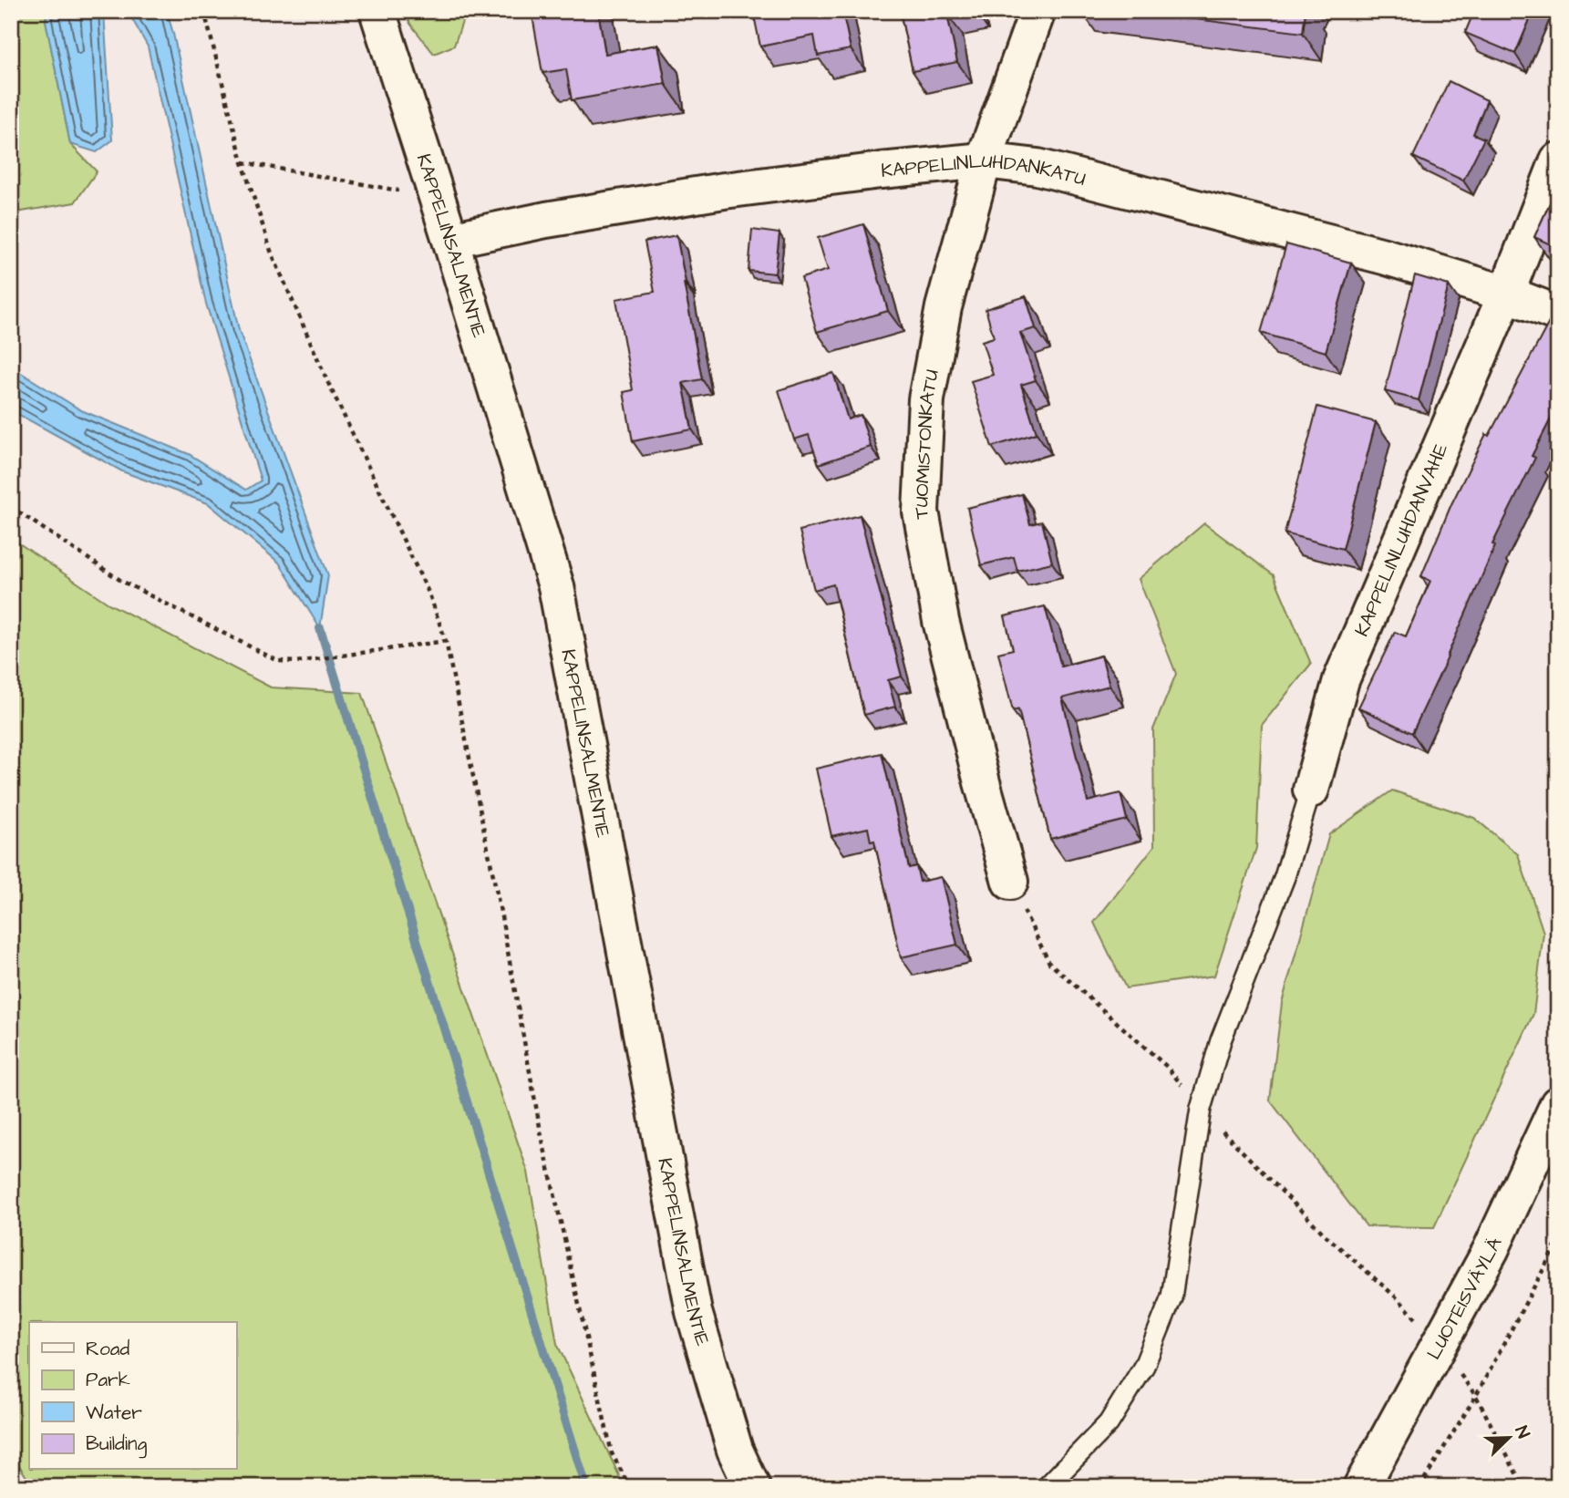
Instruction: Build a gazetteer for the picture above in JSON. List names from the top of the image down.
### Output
{
  "streets": {
    "street": [
      "KAPPELINLUHDANKATU",
      "KAPPELINSALMENTIE",
      "TUOMISTONKATU",
      "KAPPELINLUHDANVAHE",
      "LUOTEISVÄYLÄ"
    ]
  },
  "crossings": [
    ["KAPPELINLUHDANKATU", "KAPPELINSALMENTIE"],
    ["KAPPELINLUHDANKATU", "TUOMISTONKATU"],
    ["KAPPELINLUHDANKATU", "KAPPELINLUHDANVAHE"]
  ],
  "legend": [
    "Road",
    "Park",
    "Water",
    "Building"
  ],
  "north": "top right"
}
